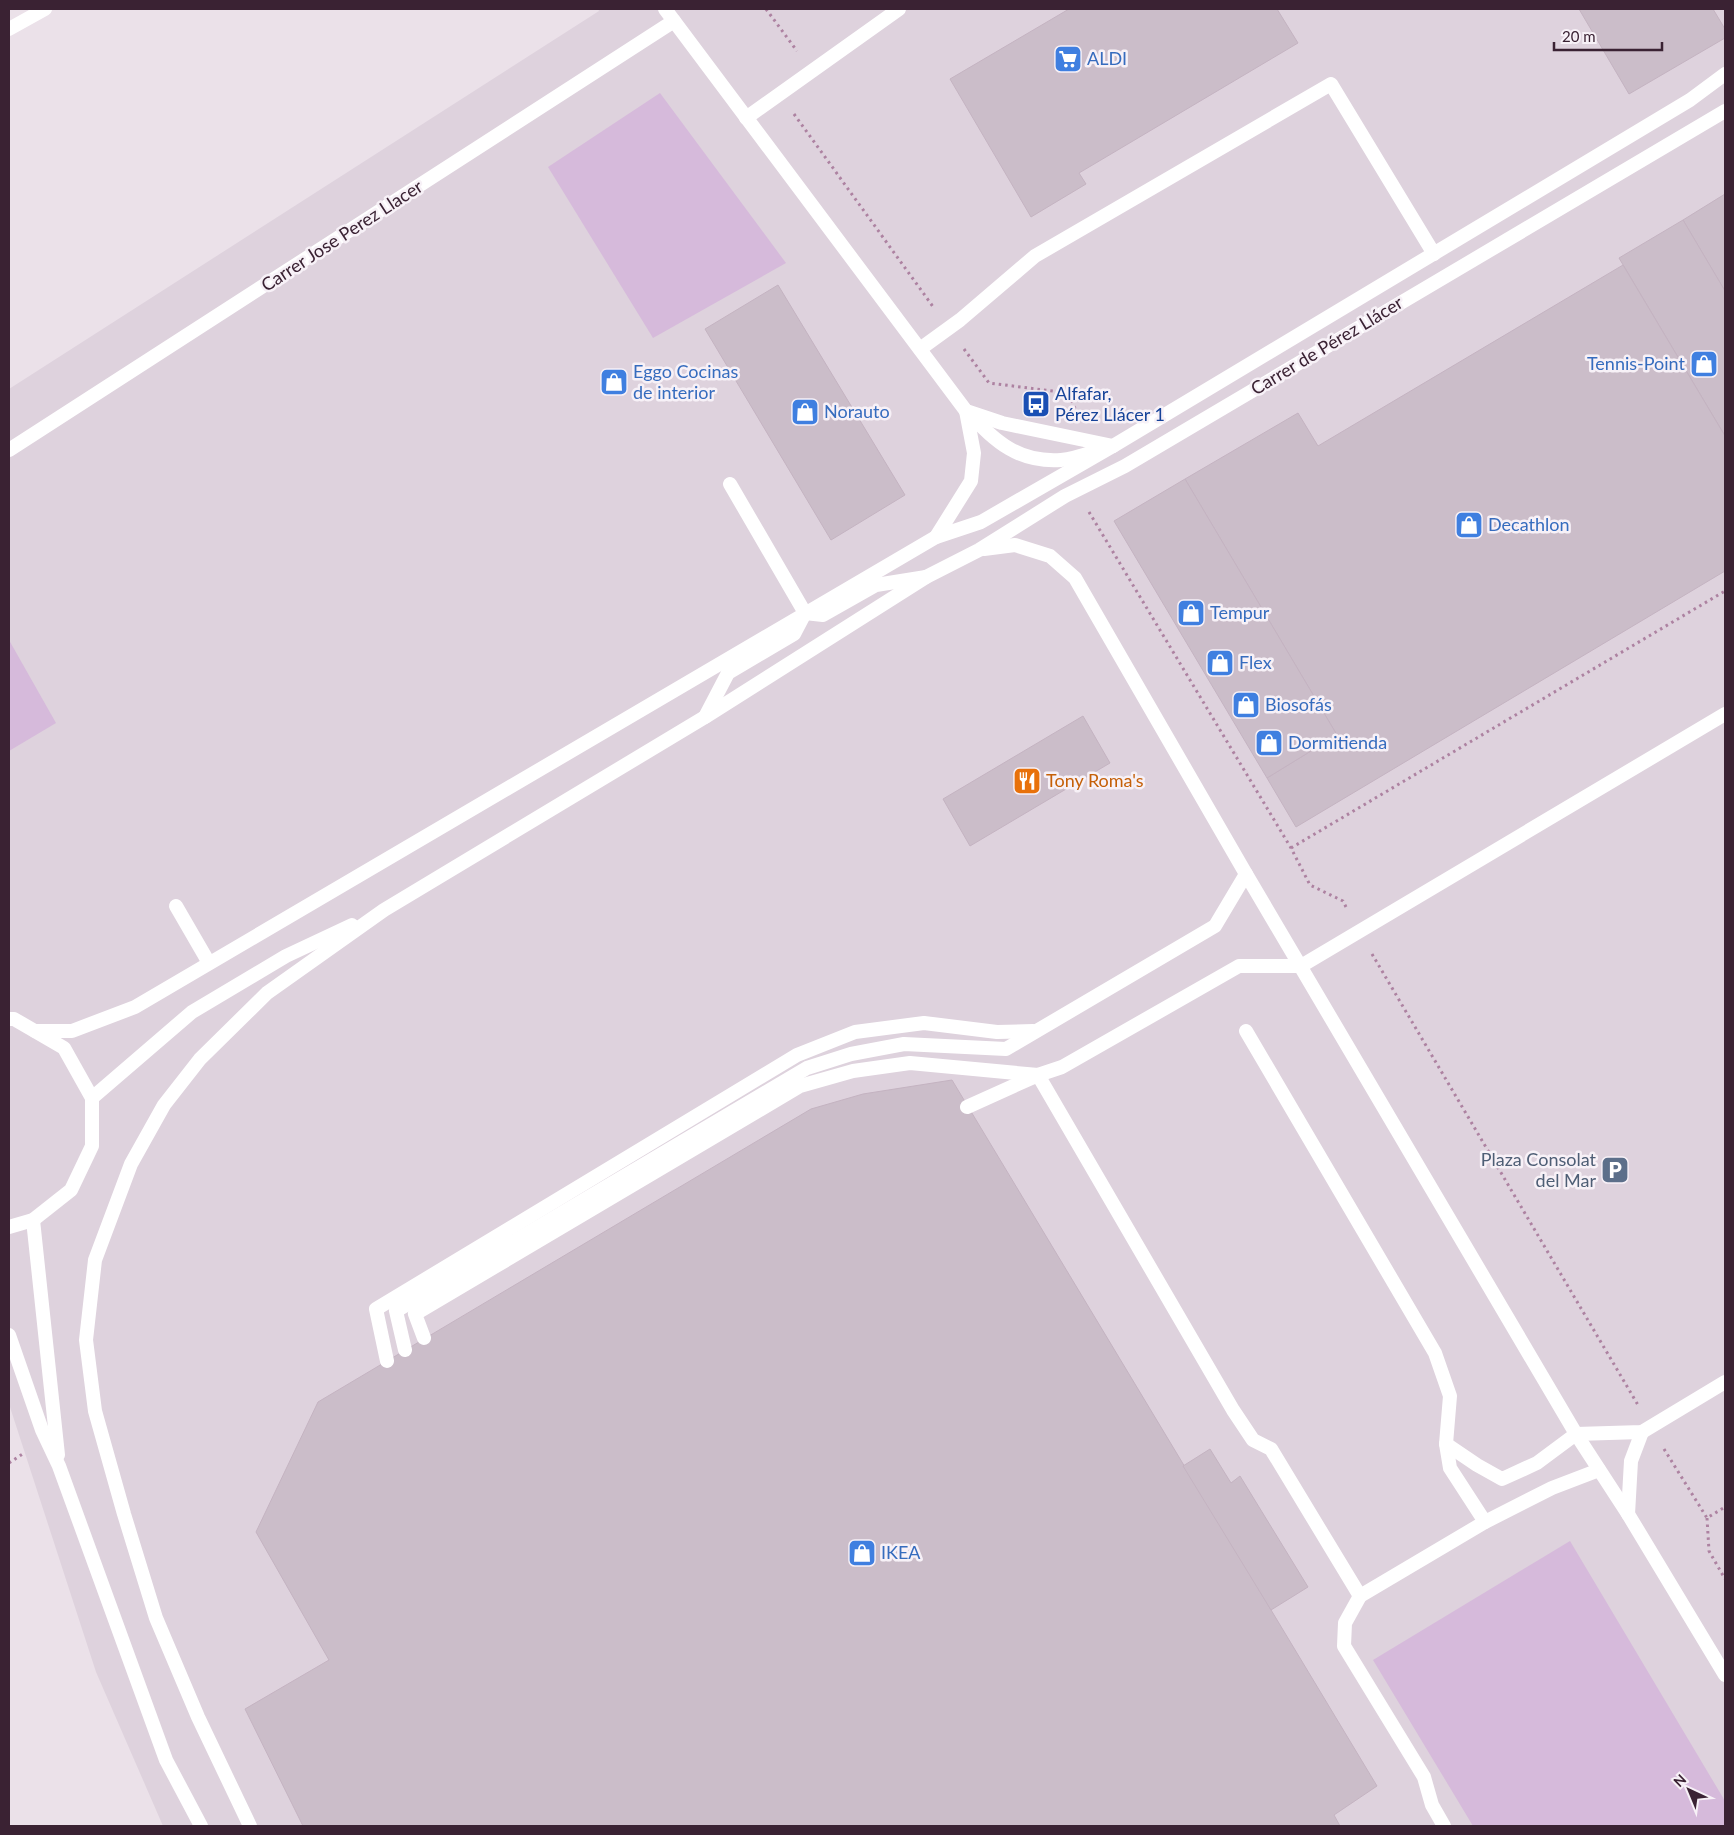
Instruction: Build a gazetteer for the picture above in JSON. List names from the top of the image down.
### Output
{
  "streets": {
    "street": ["Carrer Jose Perez Llacer", "Carrer de Pérez Llácer"]
  },
  "crossings": [
    ["Carrer Jose Perez Llacer", "Carrer de Pérez Llácer"]
  ],
  "places": {
    "supermarket": ["ALDI"],
    "shop": [
      "Tennis-Point",
      "Eggo Cocinas de interior",
      "Norauto",
      "Decathlon",
      "Tempur",
      "Flex",
      "Biosofás",
      "Dormitienda",
      "IKEA"
    ],
    "bus stop": ["Alfafar, Pérez Llácer 1"],
    "restaurant": ["Tony Roma's"],
    "parking": ["Plaza Consolat del Mar"]
  },
  "scale_bar": "20 m",
  "north": "top left"
}
